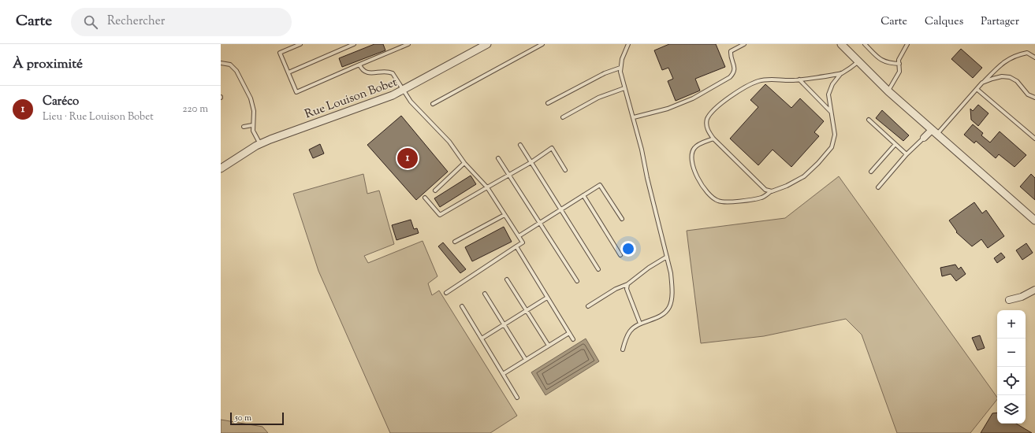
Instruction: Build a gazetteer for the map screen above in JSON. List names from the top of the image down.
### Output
{
  "streets": {
    "street": ["Rue Louison Bobet"]
  },
  "scale_bar": "50 m",
  "page": {
    "header": "Carte",
    "search": "Rechercher",
    "nav": ["Carte", "Calques", "Partager"],
    "heading": "À proximité",
    "list": [
      {
        "mark": "1",
        "name": "Caréco",
        "note": "Lieu · Rue Louison Bobet",
        "value": "220 m"
      }
    ],
    "pins": "1",
    "map_buttons": ["+", "−"],
    "scale": "50 m"
  }
}
